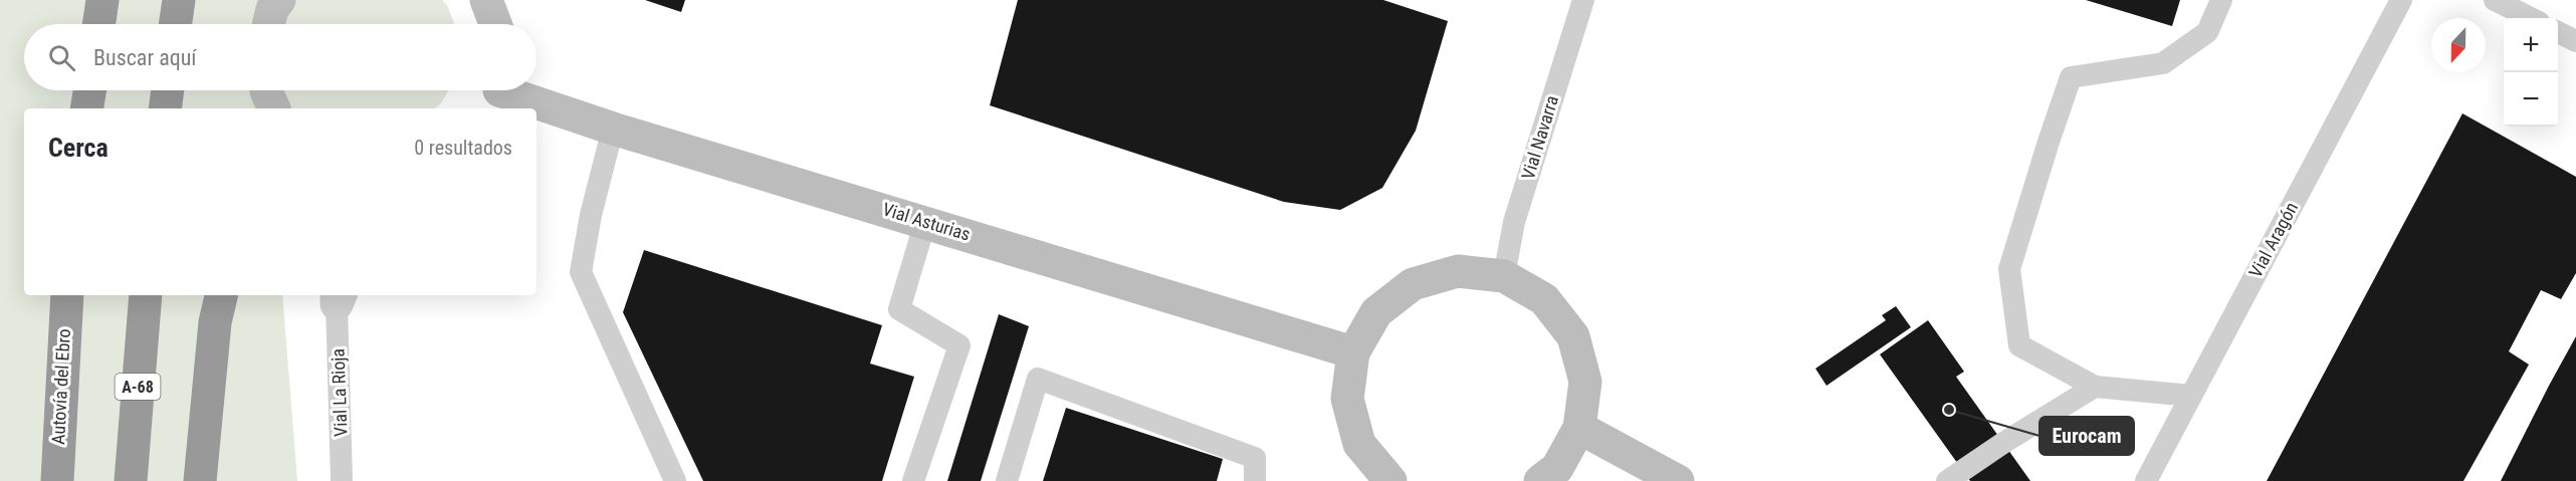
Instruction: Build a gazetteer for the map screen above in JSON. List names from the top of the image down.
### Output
{
  "streets": {
    "highway": ["Autovía del Ebro", "A-68"],
    "street": ["Vial Asturias"],
    "lane": ["Vial Navarra", "Vial Aragón", "Vial La Rioja"]
  },
  "places": ["Eurocam"],
  "north": "bottom",
  "page": {
    "map_buttons": ["+", "−"],
    "search": "Buscar aquí",
    "heading": ["Cerca", "0 resultados"]
  }
}
